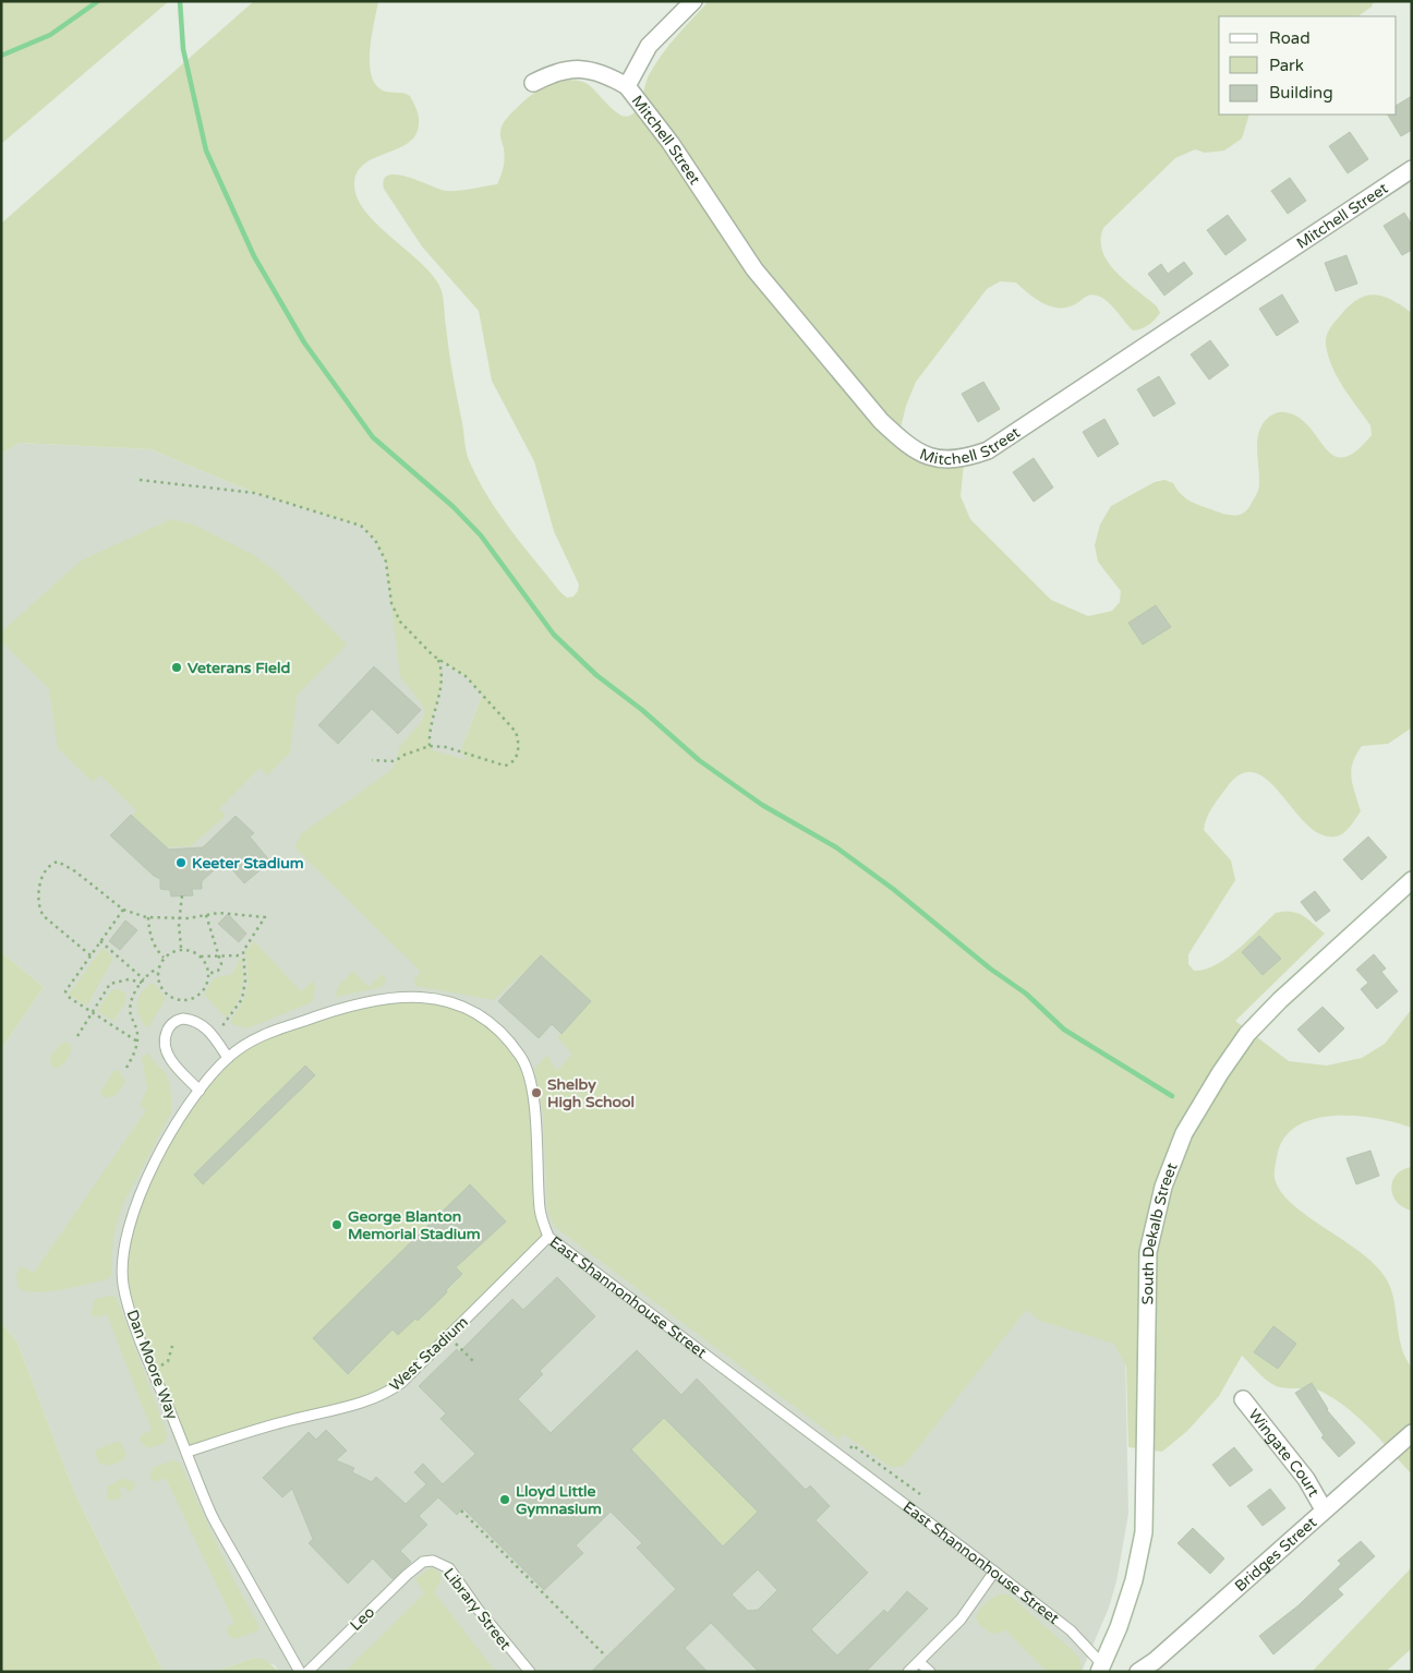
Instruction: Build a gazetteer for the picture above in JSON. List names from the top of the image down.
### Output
{
  "streets": {
    "street": [
      "Mitchell Street",
      "South Dekalb Street",
      "Wingate Court",
      "Bridges Street"
    ],
    "lane": [
      "East Shannonhouse Street",
      "West Stadium",
      "Dan Moore Way",
      "Library Street",
      "Leo"
    ]
  },
  "crossings": [
    ["South Dekalb Street", "East Shannonhouse Street"],
    ["East Shannonhouse Street", "West Stadium"],
    ["East Shannonhouse Street", "Dan Moore Way"],
    ["West Stadium", "Dan Moore Way"],
    ["Wingate Court", "Bridges Street"],
    ["Library Street", "Leo"]
  ],
  "places": [
    "Veterans Field",
    "Keeter Stadium",
    "Shelby High School",
    "George Blanton Memorial Stadium",
    "Lloyd Little Gymnasium"
  ],
  "legend": ["Road", "Park", "Building"]
}
